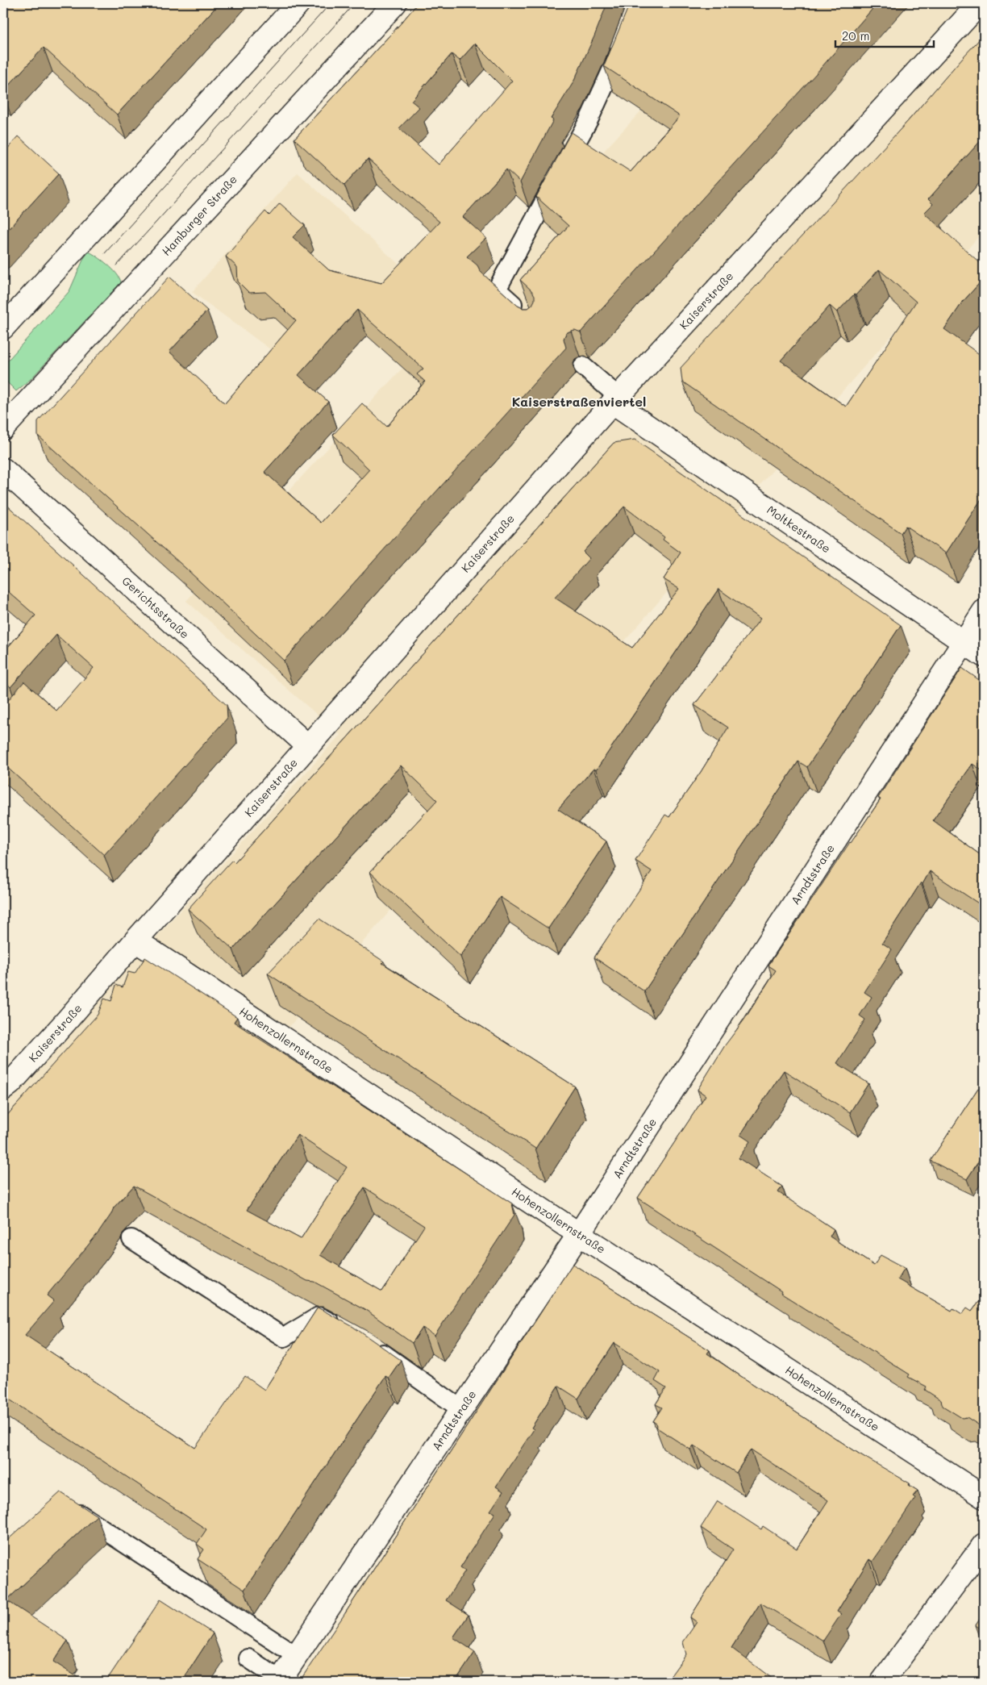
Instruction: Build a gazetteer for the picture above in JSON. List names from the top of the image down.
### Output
{
  "streets": {
    "street": [
      "Hamburger Straße",
      "Kaiserstraße",
      "Moltkestraße",
      "Gerichtsstraße",
      "Arndtstraße",
      "Hohenzollernstraße"
    ]
  },
  "crossings": [
    ["Kaiserstraße", "Moltkestraße"],
    ["Kaiserstraße", "Gerichtsstraße"],
    ["Kaiserstraße", "Hohenzollernstraße"],
    ["Moltkestraße", "Arndtstraße"],
    ["Arndtstraße", "Hohenzollernstraße"]
  ],
  "districts": ["Kaiserstraßenviertel"],
  "scale_bar": "20 m"
}
